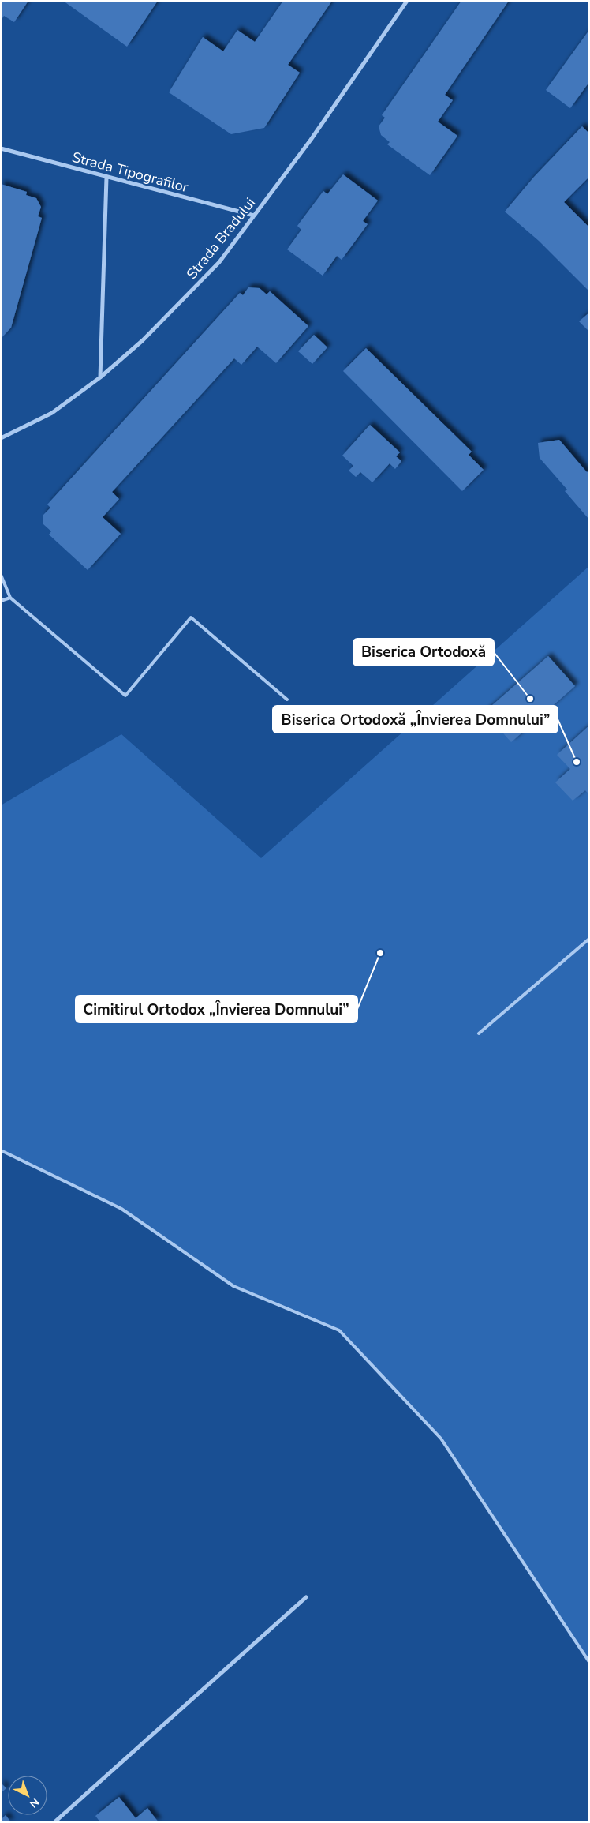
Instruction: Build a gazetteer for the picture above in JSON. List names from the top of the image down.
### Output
{
  "streets": {
    "street": ["Strada Tipografilor", "Strada Bradului"]
  },
  "crossings": [
    ["Strada Tipografilor", "Strada Bradului"]
  ],
  "places": ["Biserica Ortodoxă", "Biserica Ortodoxă „Învierea Domnului”", "Cimitirul Ortodox „Învierea Domnului”"],
  "north": "bottom right"
}
